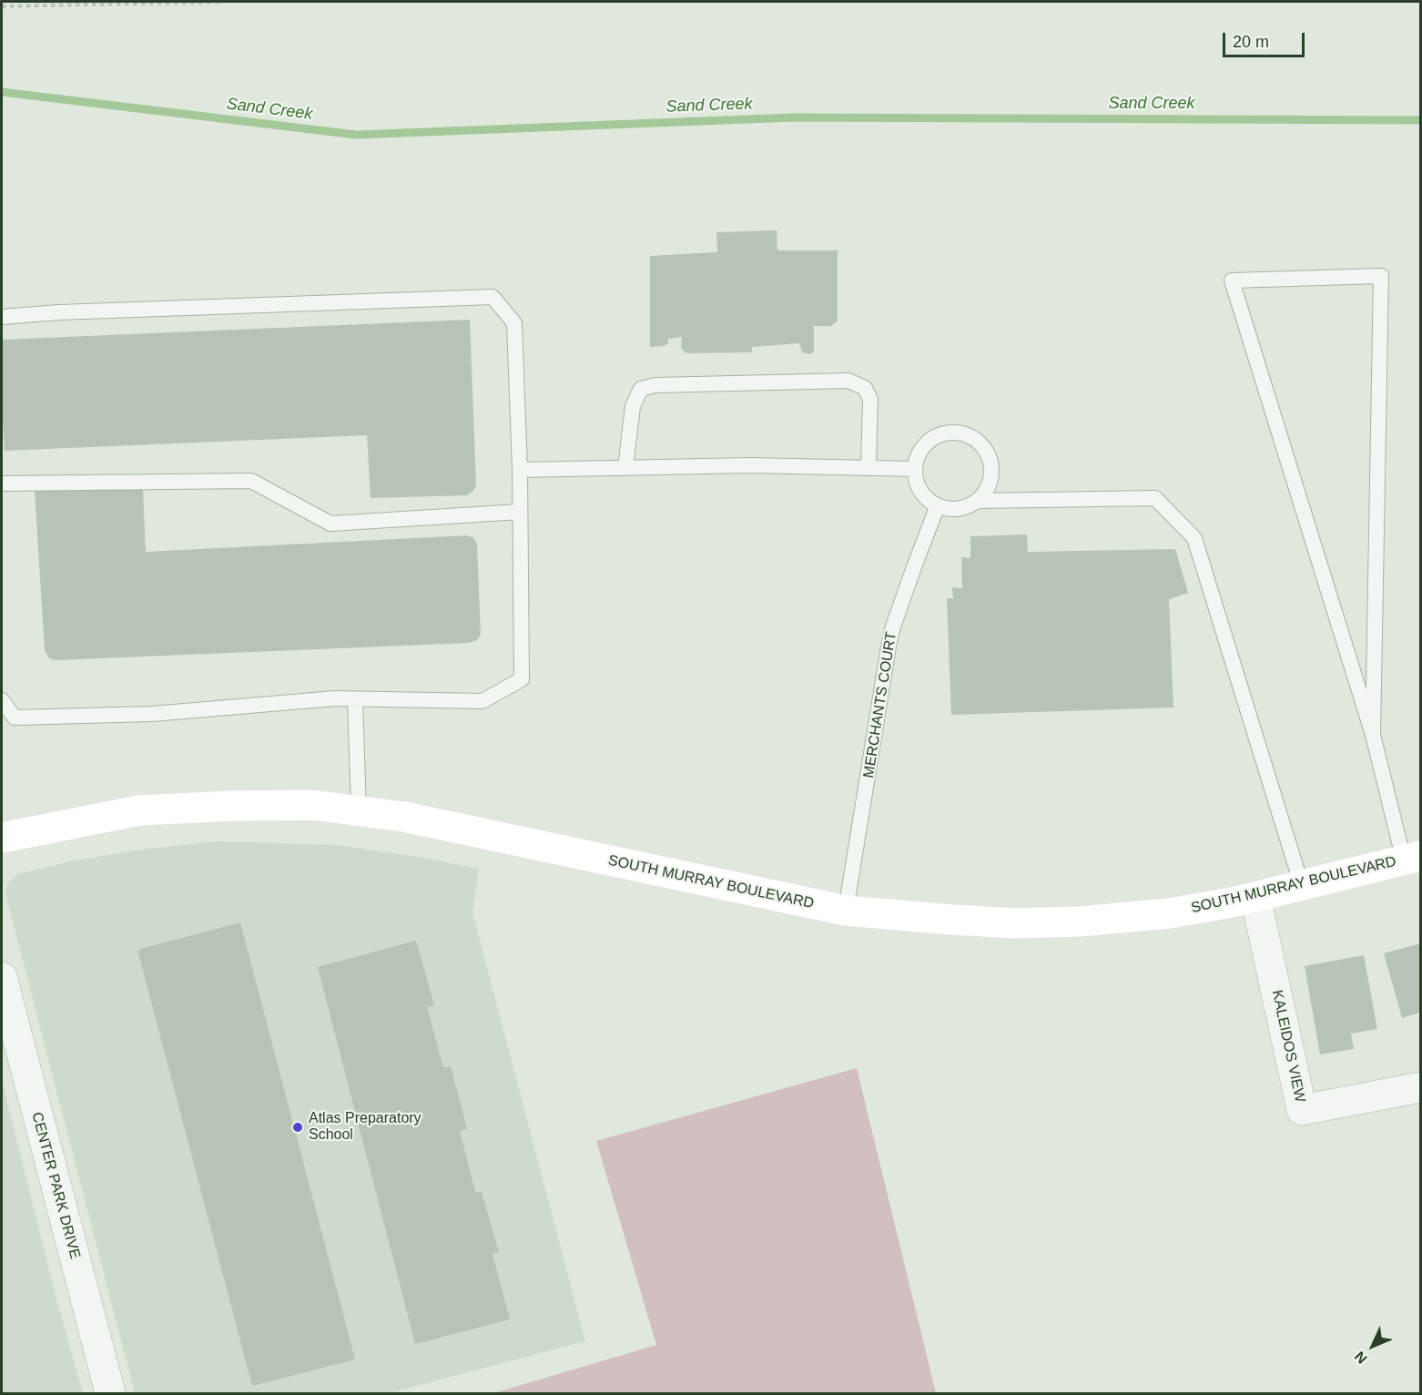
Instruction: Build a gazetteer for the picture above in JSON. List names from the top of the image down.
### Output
{
  "streets": {
    "main road": ["SOUTH MURRAY BOULEVARD"],
    "street": ["KALEIDOS VIEW", "CENTER PARK DRIVE"],
    "lane": ["MERCHANTS COURT"]
  },
  "crossings": [
    ["MERCHANTS COURT", "SOUTH MURRAY BOULEVARD"],
    ["SOUTH MURRAY BOULEVARD", "KALEIDOS VIEW"]
  ],
  "water": ["Sand Creek"],
  "places": ["Atlas Preparatory School"],
  "scale_bar": "20 m",
  "north": "bottom left"
}
